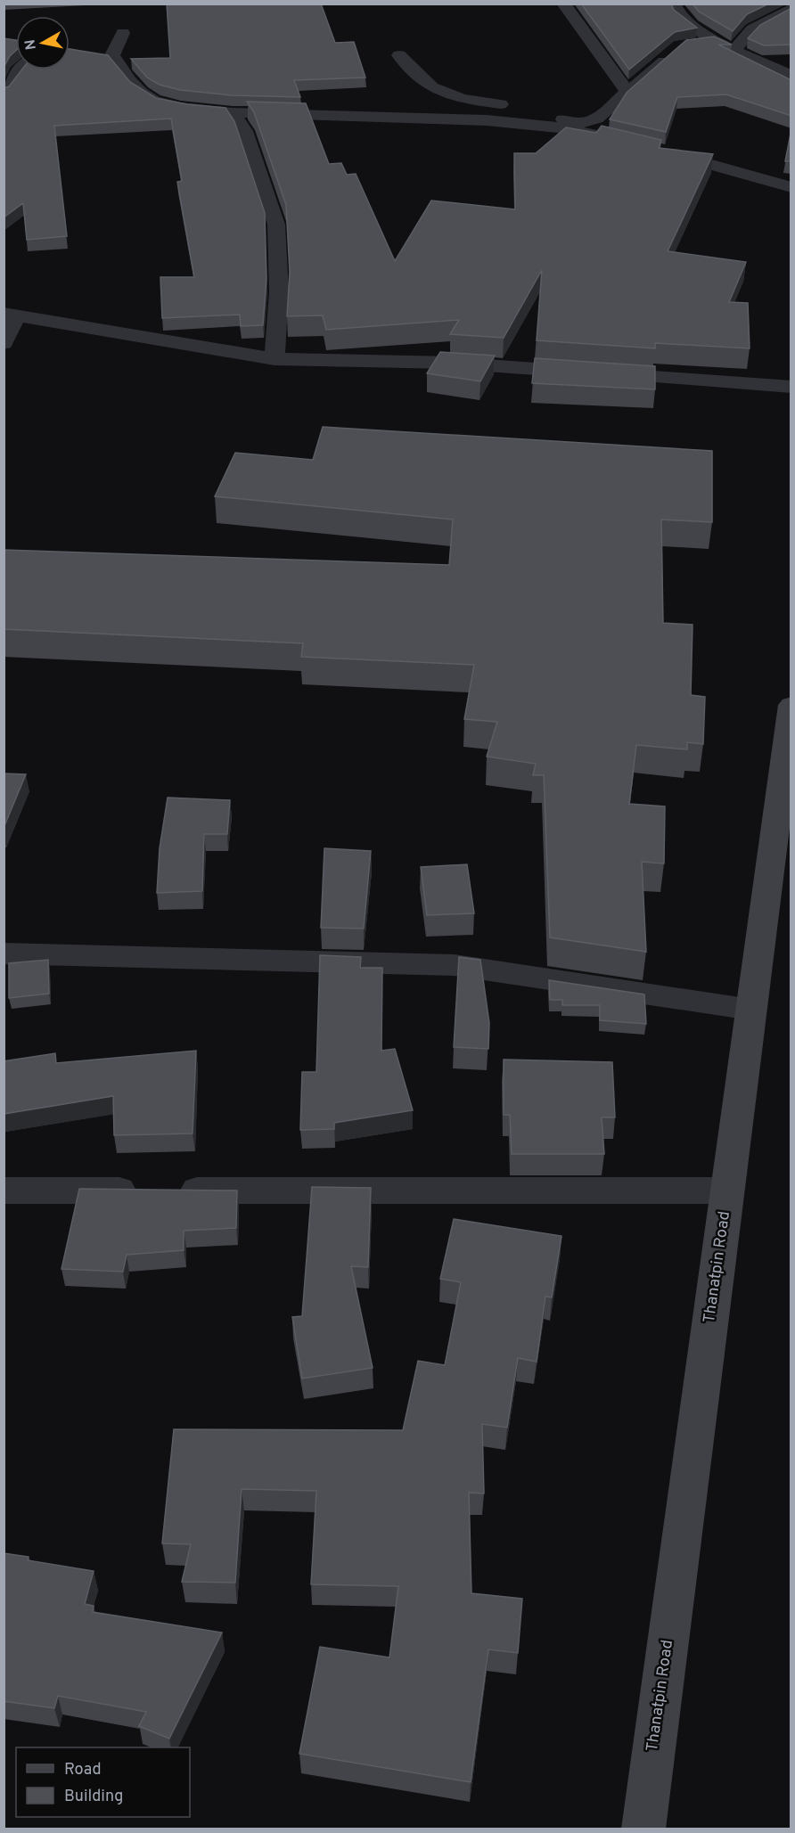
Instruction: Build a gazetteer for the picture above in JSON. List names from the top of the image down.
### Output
{
  "streets": {
    "main road": ["Thanatpin Road"]
  },
  "legend": ["Road", "Building"],
  "north": "left"
}
